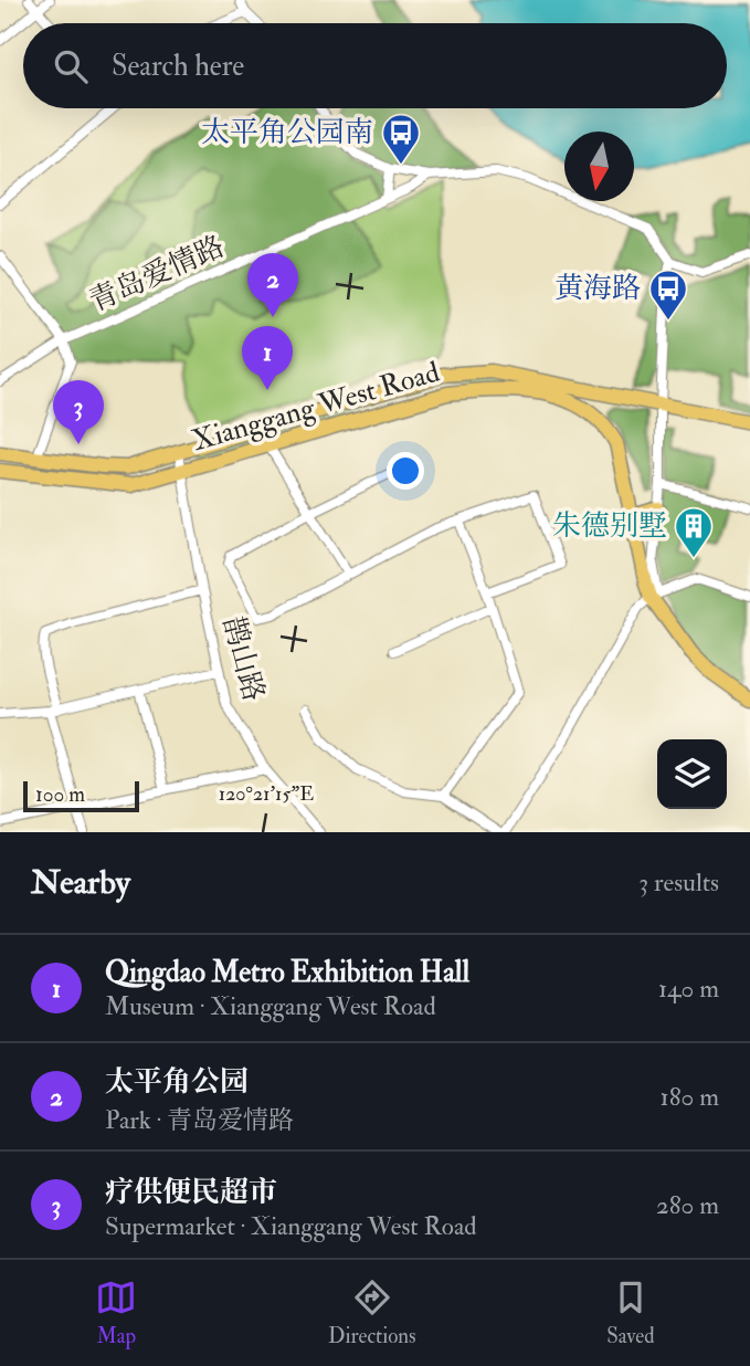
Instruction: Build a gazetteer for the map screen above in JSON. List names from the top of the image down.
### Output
{
  "streets": {
    "main road": ["Xianggang West Road"],
    "street": ["青岛爱情路", "鹊山路"]
  },
  "crossings": [
    ["Xianggang West Road", "鹊山路"]
  ],
  "places": {
    "bus stop": ["太平角公园南", "黄海路"],
    "building": ["朱德别墅"]
  },
  "scale_bar": "100 m",
  "north": "bottom",
  "page": {
    "search": "Search here",
    "pins": ["2", "1", "3"],
    "scale": "100 m",
    "heading": ["Nearby", "3 results"],
    "list": [
      {
        "mark": "1",
        "name": "Qingdao Metro Exhibition Hall",
        "note": "Museum · Xianggang West Road",
        "value": "140 m"
      },
      {
        "mark": "2",
        "name": "太平角公园",
        "note": "Park · 青岛爱情路",
        "value": "180 m"
      },
      {
        "mark": "3",
        "name": "疗供便民超市",
        "note": "Supermarket · Xianggang West Road",
        "value": "280 m"
      }
    ],
    "nav": ["Map", "Directions", "Saved"]
  },
  "coordinates": ["120°21'15\"E"]
}
